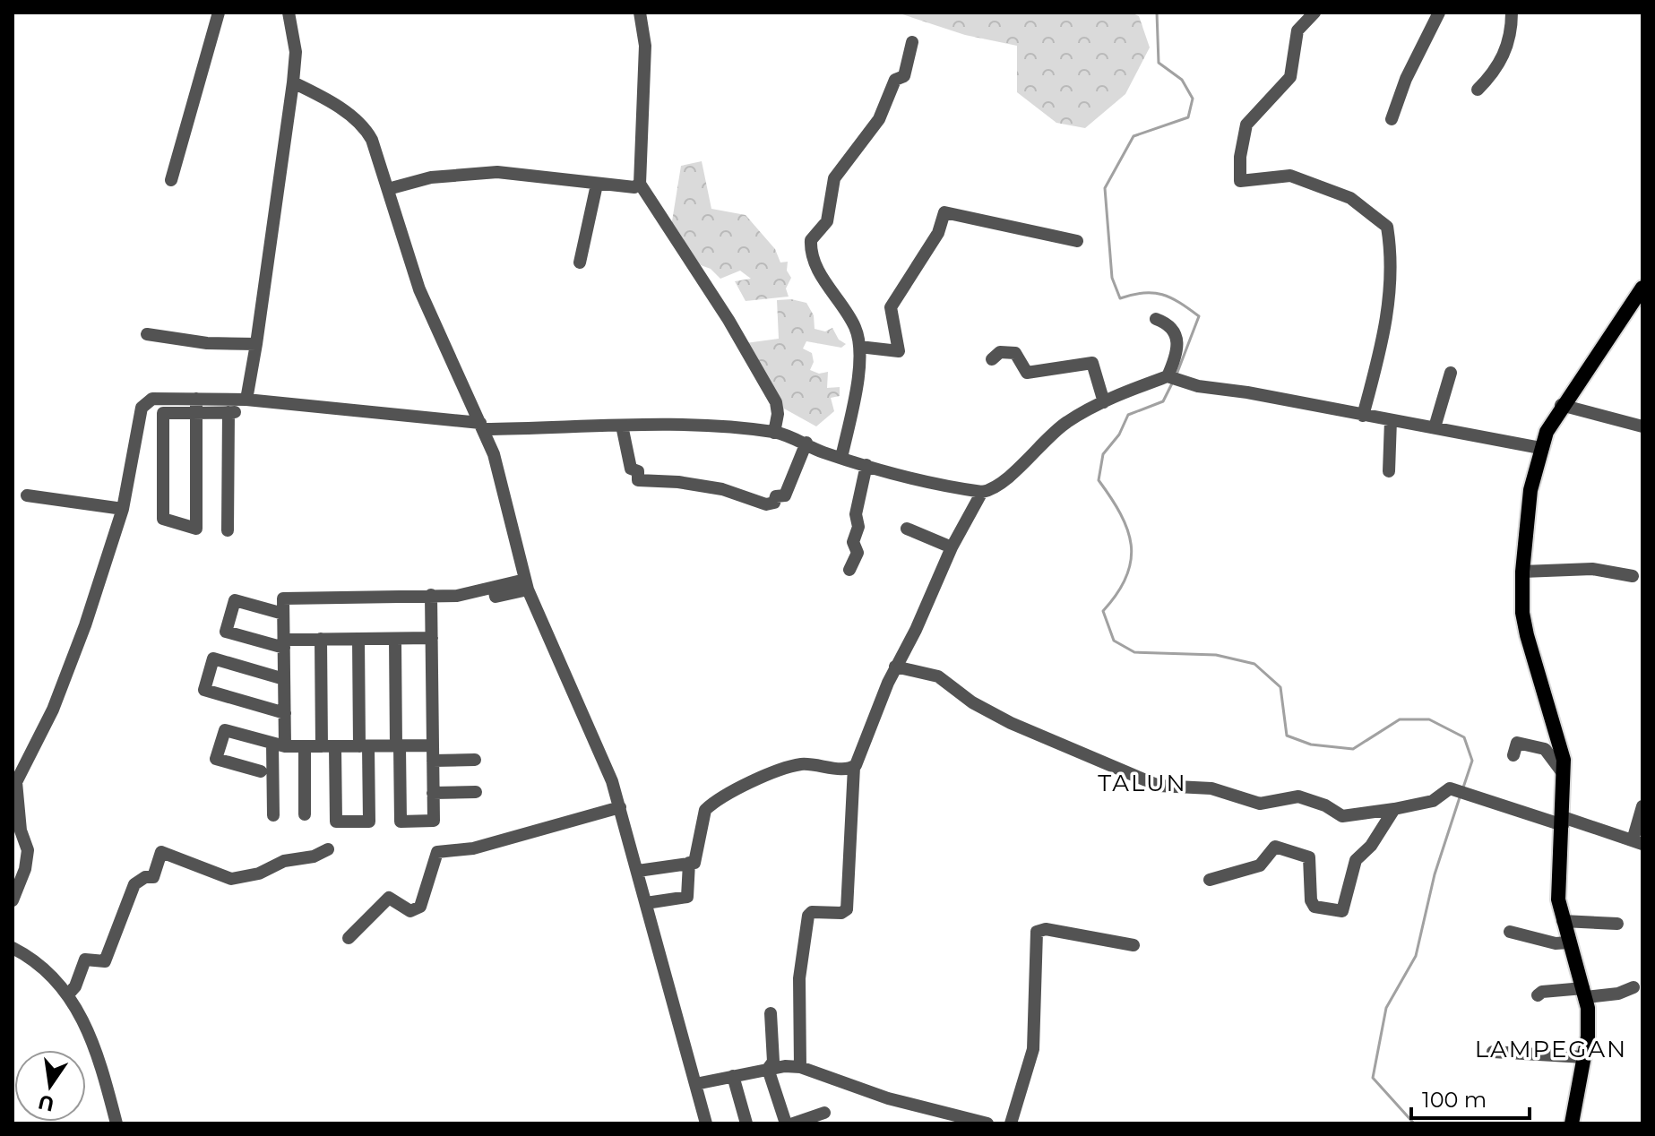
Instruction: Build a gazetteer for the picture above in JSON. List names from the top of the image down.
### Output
{
  "districts": ["TALUN", "LAMPEGAN"],
  "scale_bar": "100 m",
  "north": "bottom"
}
